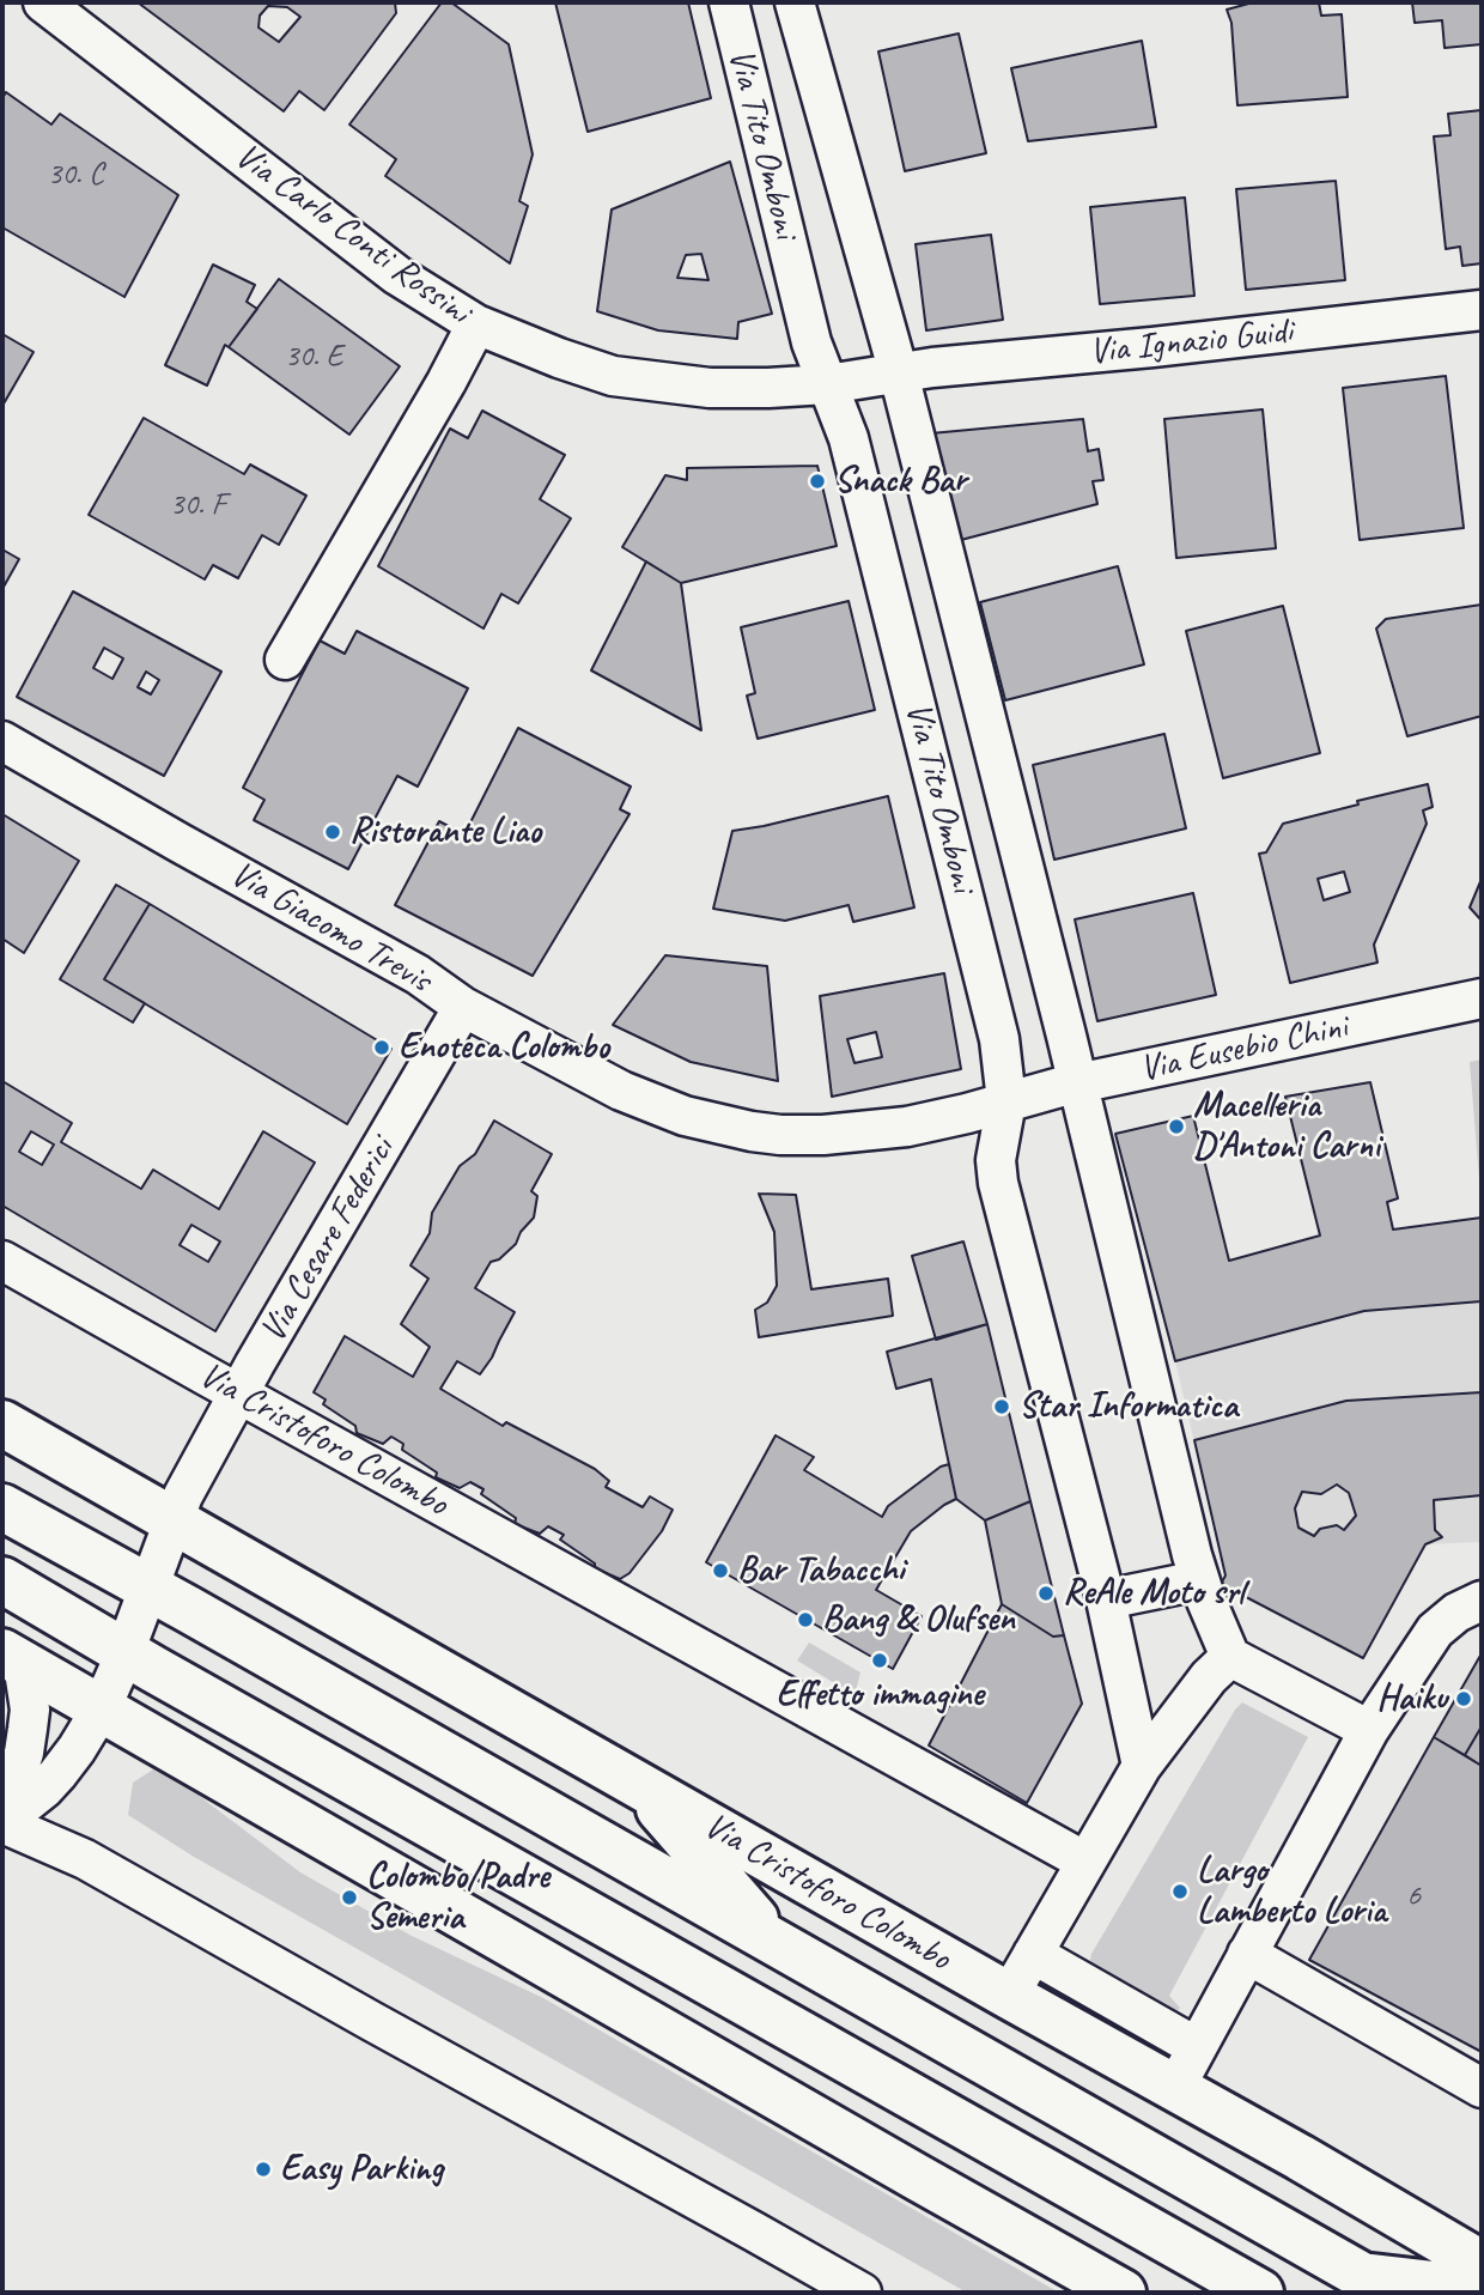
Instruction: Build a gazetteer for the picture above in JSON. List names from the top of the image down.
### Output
{
  "streets": {
    "main road": ["Via Cristoforo Colombo"],
    "street": [
      "Via Tito Omboni",
      "Via Carlo Conti Rossini",
      "Via Ignazio Guidi",
      "Via Giacomo Trevis",
      "Via Eusebio Chini",
      "Via Cesare Federici"
    ]
  },
  "crossings": [
    ["Via Tito Omboni", "Via Carlo Conti Rossini"],
    ["Via Tito Omboni", "Via Ignazio Guidi"],
    ["Via Tito Omboni", "Via Giacomo Trevis"],
    ["Via Tito Omboni", "Via Eusebio Chini"],
    ["Via Carlo Conti Rossini", "Via Ignazio Guidi"],
    ["Via Giacomo Trevis", "Via Eusebio Chini"],
    ["Via Giacomo Trevis", "Via Cesare Federici"],
    ["Via Cesare Federici", "Via Cristoforo Colombo"]
  ],
  "places": [
    "Snack Bar",
    "Ristorante Liao",
    "Enoteca Colombo",
    "Macelleria D'Antoni Carni",
    "Star Informatica",
    "Bar Tabacchi",
    "ReAle Moto srl",
    "Bang & Olufsen",
    "Effetto immagine",
    "Haiku",
    "Largo Lamberto Loria",
    "Colombo/Padre Semeria",
    "Easy Parking"
  ],
  "house_numbers": [
    "30. C",
    "30. E",
    "30. F",
    "6"
  ]
}
